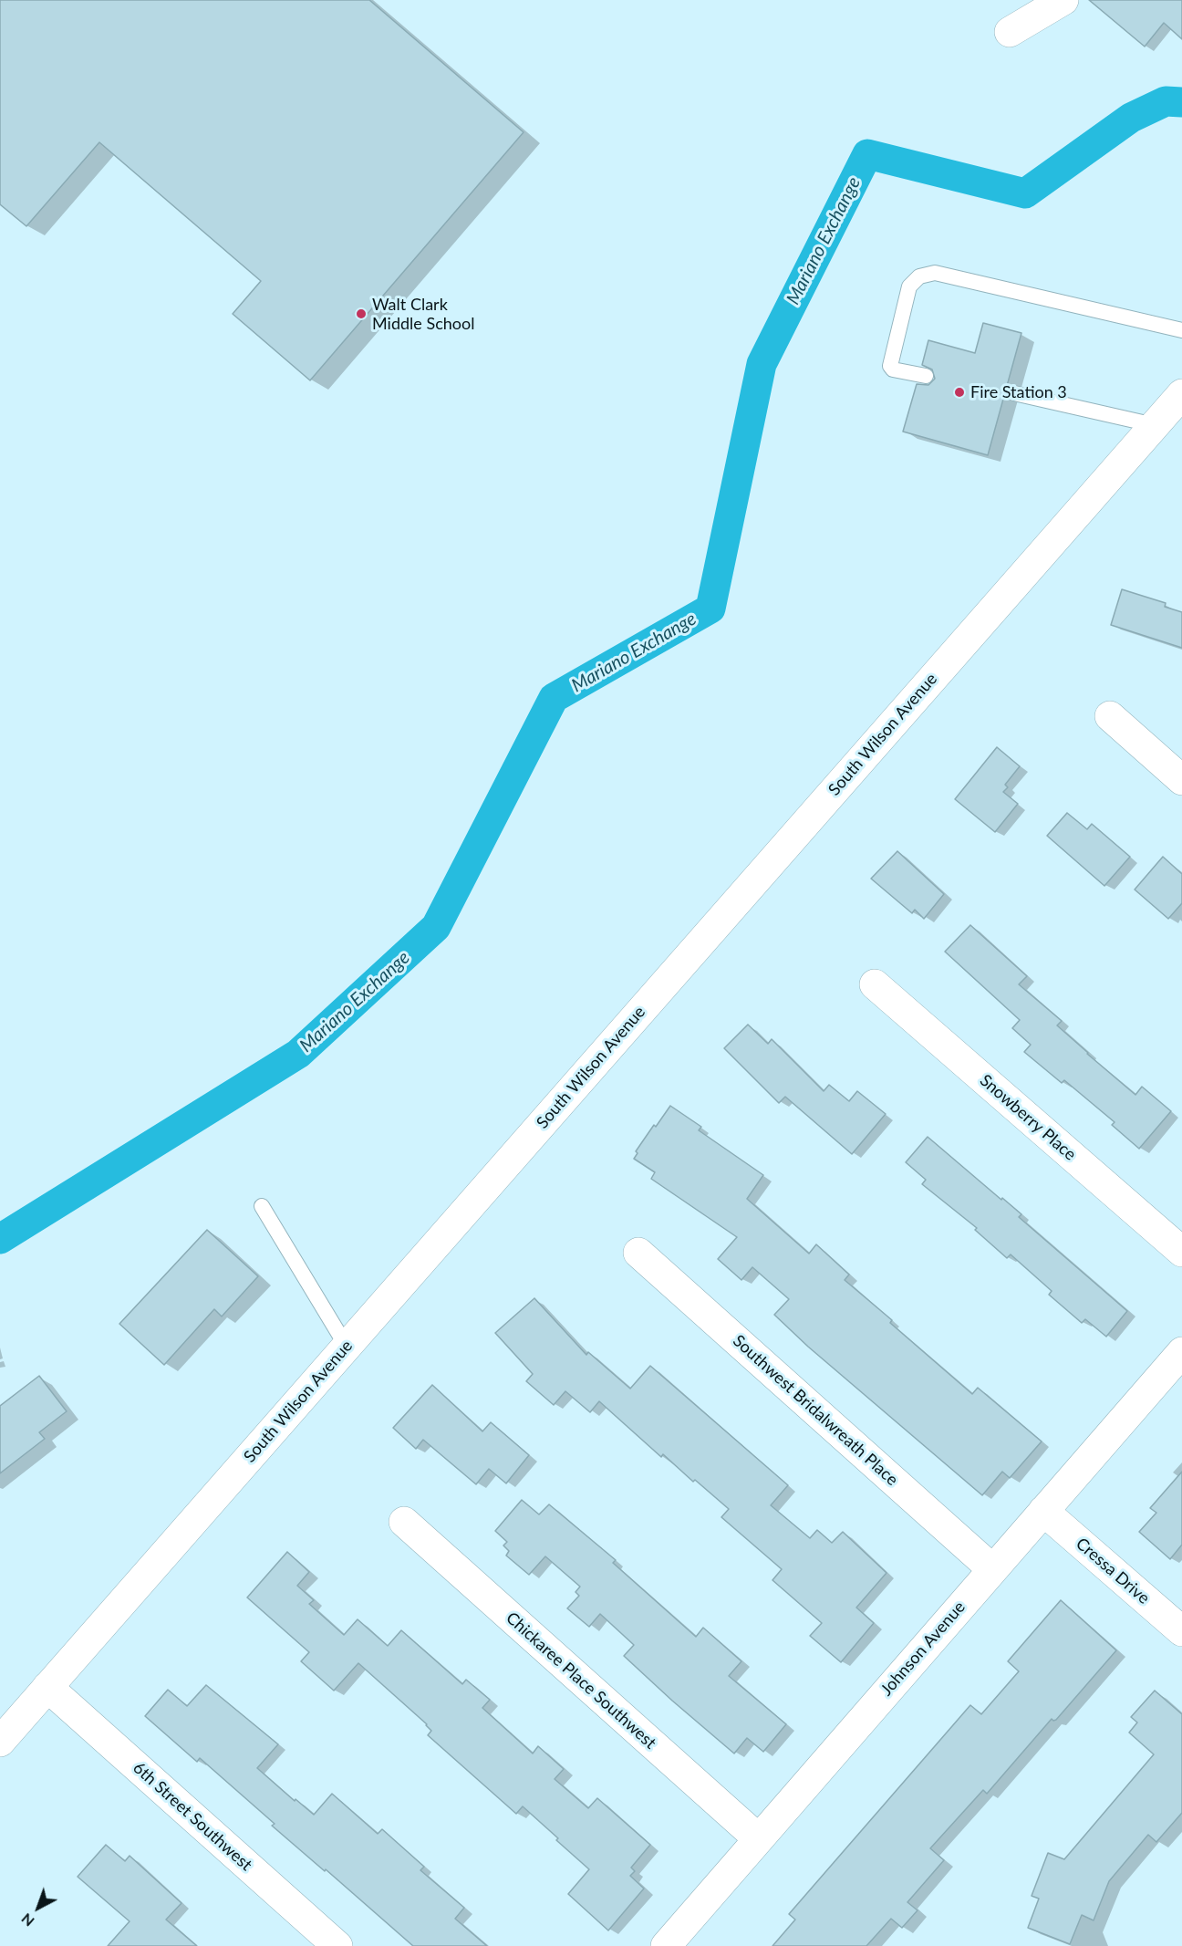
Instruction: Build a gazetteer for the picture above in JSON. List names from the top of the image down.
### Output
{
  "streets": {
    "street": [
      "South Wilson Avenue",
      "Snowberry Place",
      "Southwest Bridalwreath Place",
      "Cressa Drive",
      "Johnson Avenue",
      "Chickaree Place Southwest",
      "6th Street Southwest"
    ]
  },
  "crossings": [
    ["South Wilson Avenue", "6th Street Southwest"],
    ["Southwest Bridalwreath Place", "Johnson Avenue"],
    ["Cressa Drive", "Johnson Avenue"],
    ["Johnson Avenue", "Chickaree Place Southwest"]
  ],
  "water": ["Mariano Exchange"],
  "places": ["Walt Clark Middle School", "Fire Station 3"],
  "north": "bottom left"
}
